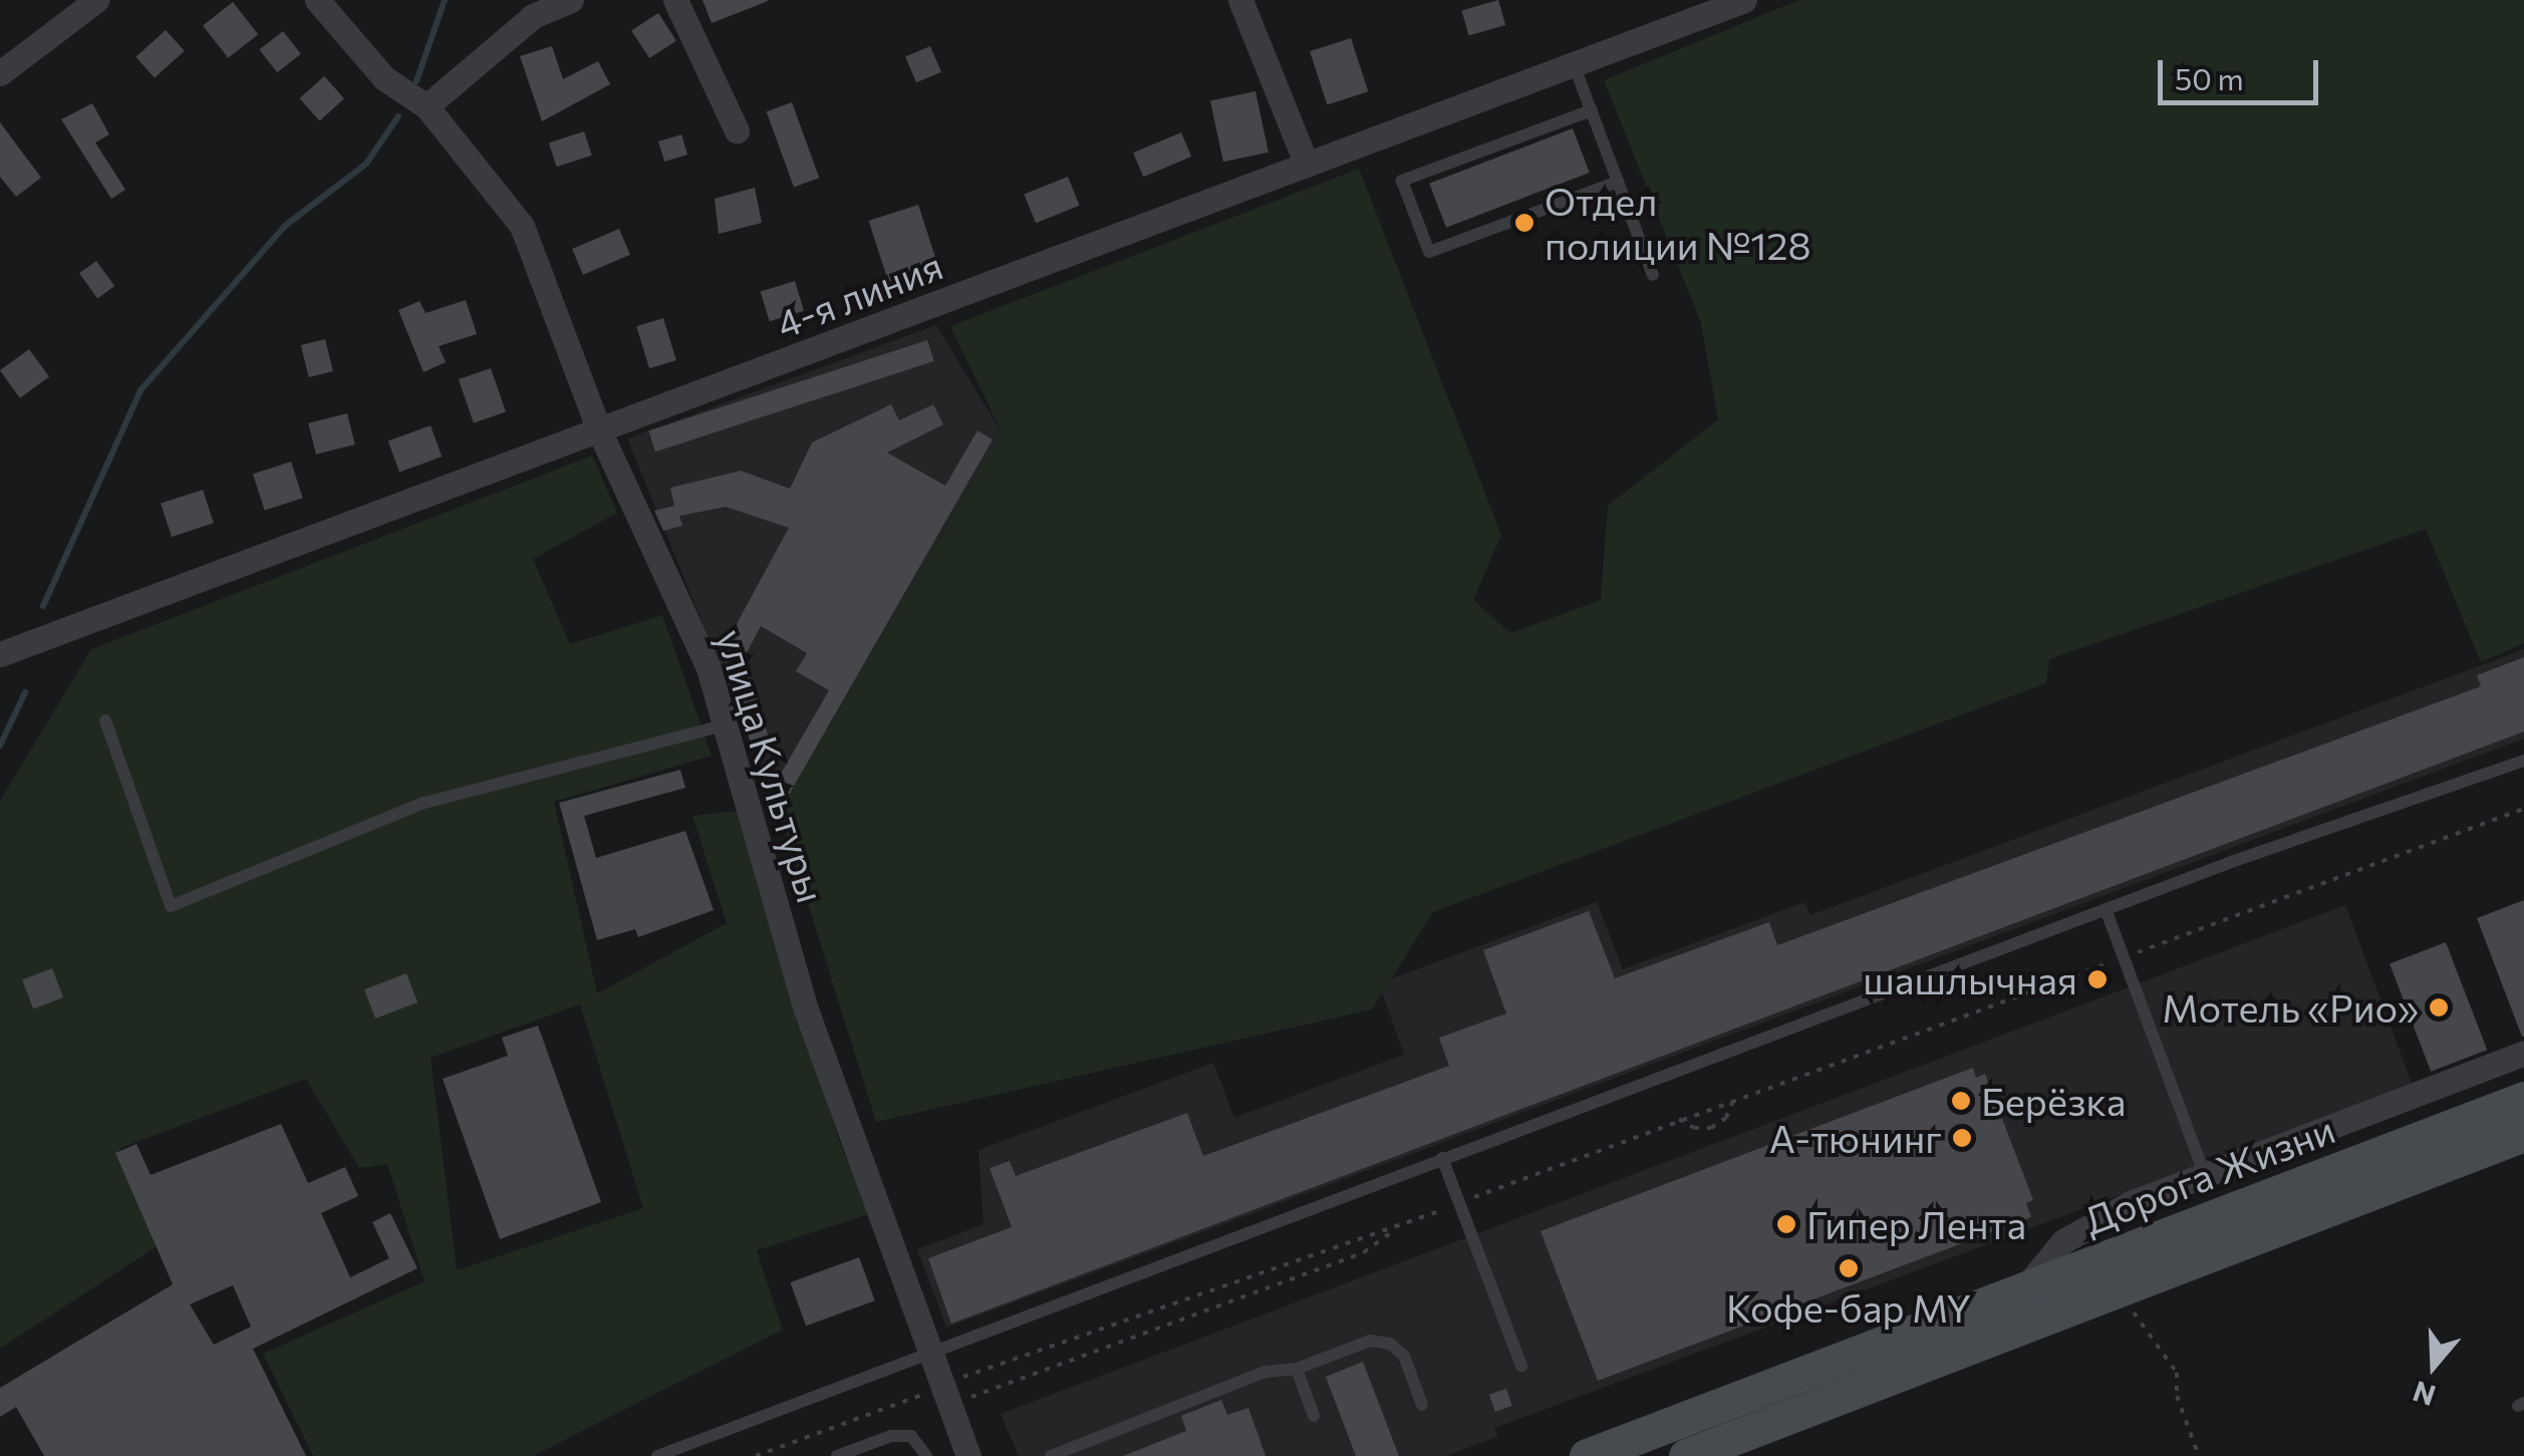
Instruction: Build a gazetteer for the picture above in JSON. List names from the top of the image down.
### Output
{
  "streets": {
    "main road": ["Дорога Жизни"],
    "street": ["4-я линия", "улица Культуры"]
  },
  "crossings": [
    ["4-я линия", "улица Культуры"]
  ],
  "places": [
    "Отдел полиции №128",
    "шашлычная",
    "Мотель «Рио»",
    "Берёзка",
    "А-тюнинг",
    "Гипер Лента",
    "Кофе-бар MY"
  ],
  "scale_bar": "50 m",
  "north": "bottom"
}
